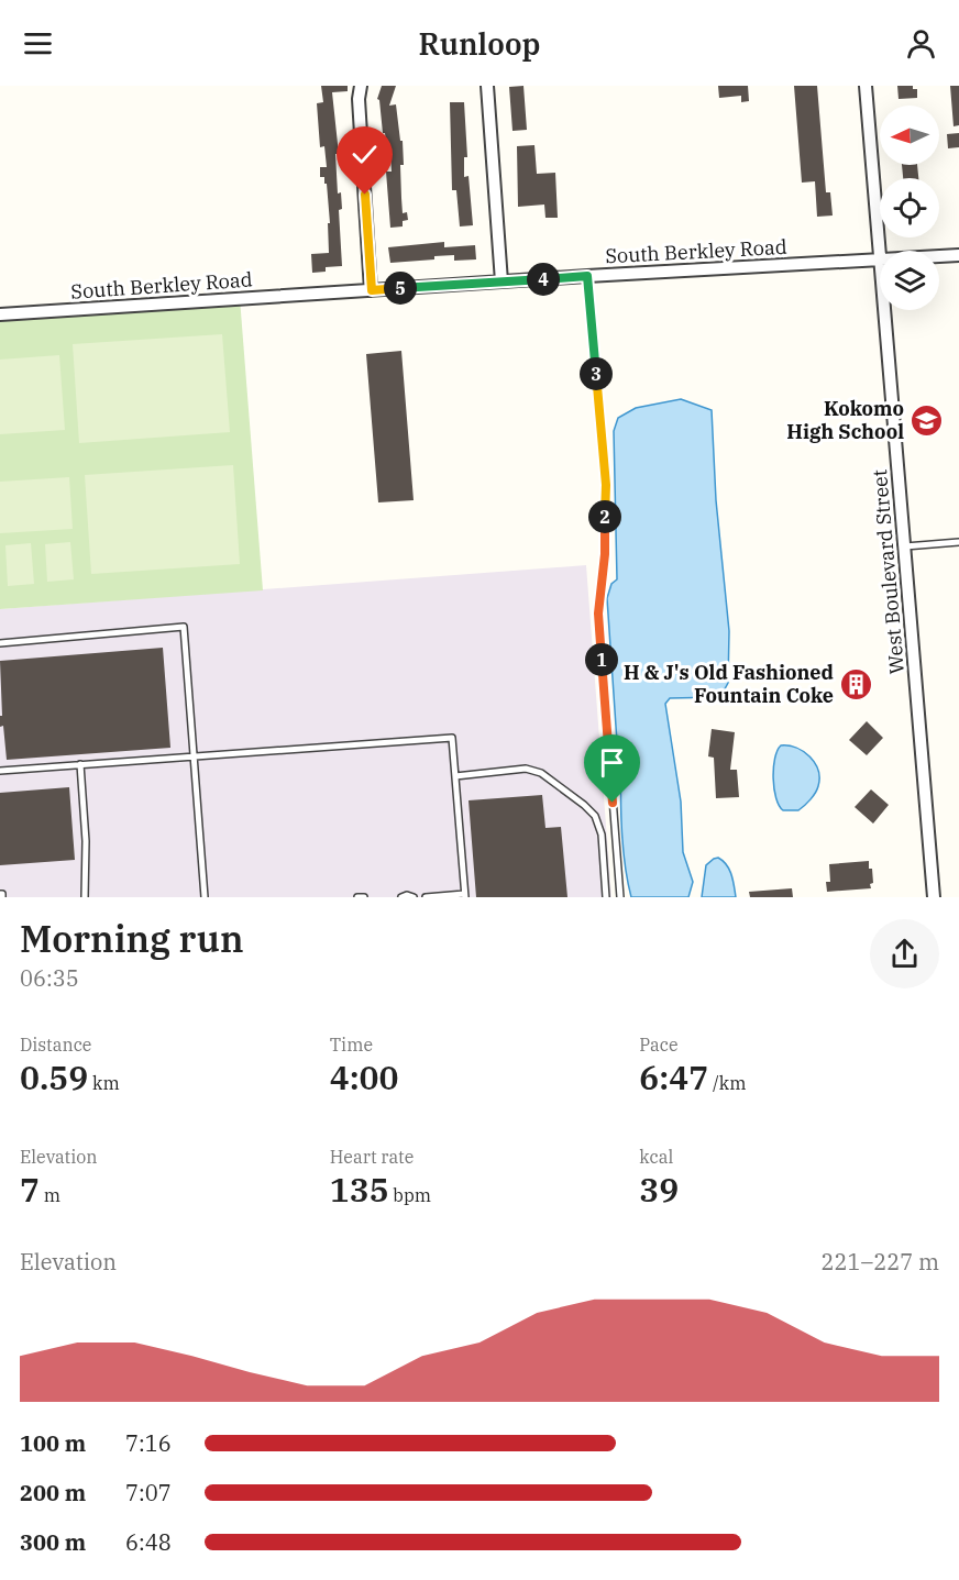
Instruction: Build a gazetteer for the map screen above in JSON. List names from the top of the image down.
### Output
{
  "streets": {
    "street": ["South Berkley Road", "West Boulevard Street"]
  },
  "places": {
    "school or university": ["Kokomo High School"],
    "building": ["H & J's Old Fashioned Fountain Coke"]
  },
  "north": "left",
  "page": {
    "header": "Runloop",
    "pins": [
      "4",
      "5",
      "3",
      "2",
      "1"
    ],
    "heading": ["Morning run", "06:35"],
    "stats": [
      ["Distance", "0.59 km"],
      ["Time", "4:00"],
      ["Pace", "6:47 /km"],
      ["Elevation", "7 m"],
      ["Heart rate", "135 bpm"],
      ["kcal", "39"]
    ],
    "chart": ["Elevation", "221–227 m"],
    "list": [
      {
        "name": "100 m",
        "note": "7:16"
      },
      {
        "name": "200 m",
        "note": "7:07"
      },
      {
        "name": "300 m",
        "note": "6:48"
      }
    ]
  }
}
